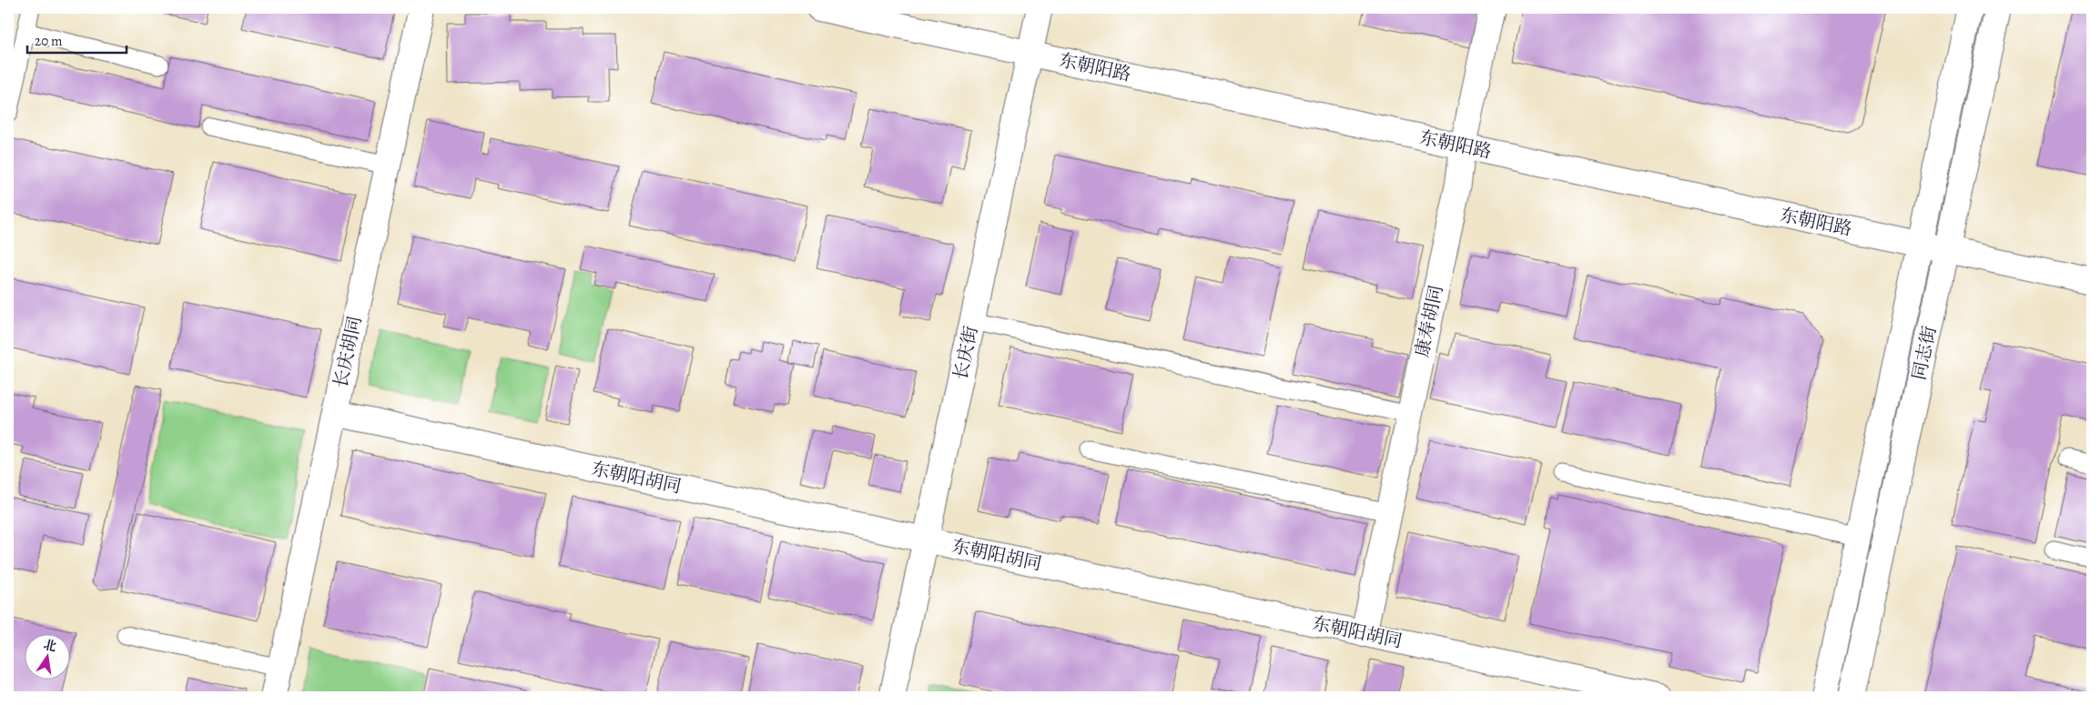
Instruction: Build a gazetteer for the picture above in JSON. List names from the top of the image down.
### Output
{
  "streets": {
    "street": [
      "东朝阳路",
      "康寿胡同",
      "长庆胡同",
      "长庆街",
      "同志街",
      "东朝阳胡同"
    ]
  },
  "crossings": [
    ["东朝阳路", "康寿胡同"],
    ["东朝阳路", "长庆街"],
    ["东朝阳路", "同志街"],
    ["康寿胡同", "东朝阳胡同"],
    ["长庆胡同", "东朝阳胡同"],
    ["长庆街", "东朝阳胡同"]
  ],
  "scale_bar": "20 m",
  "north": "top"
}
